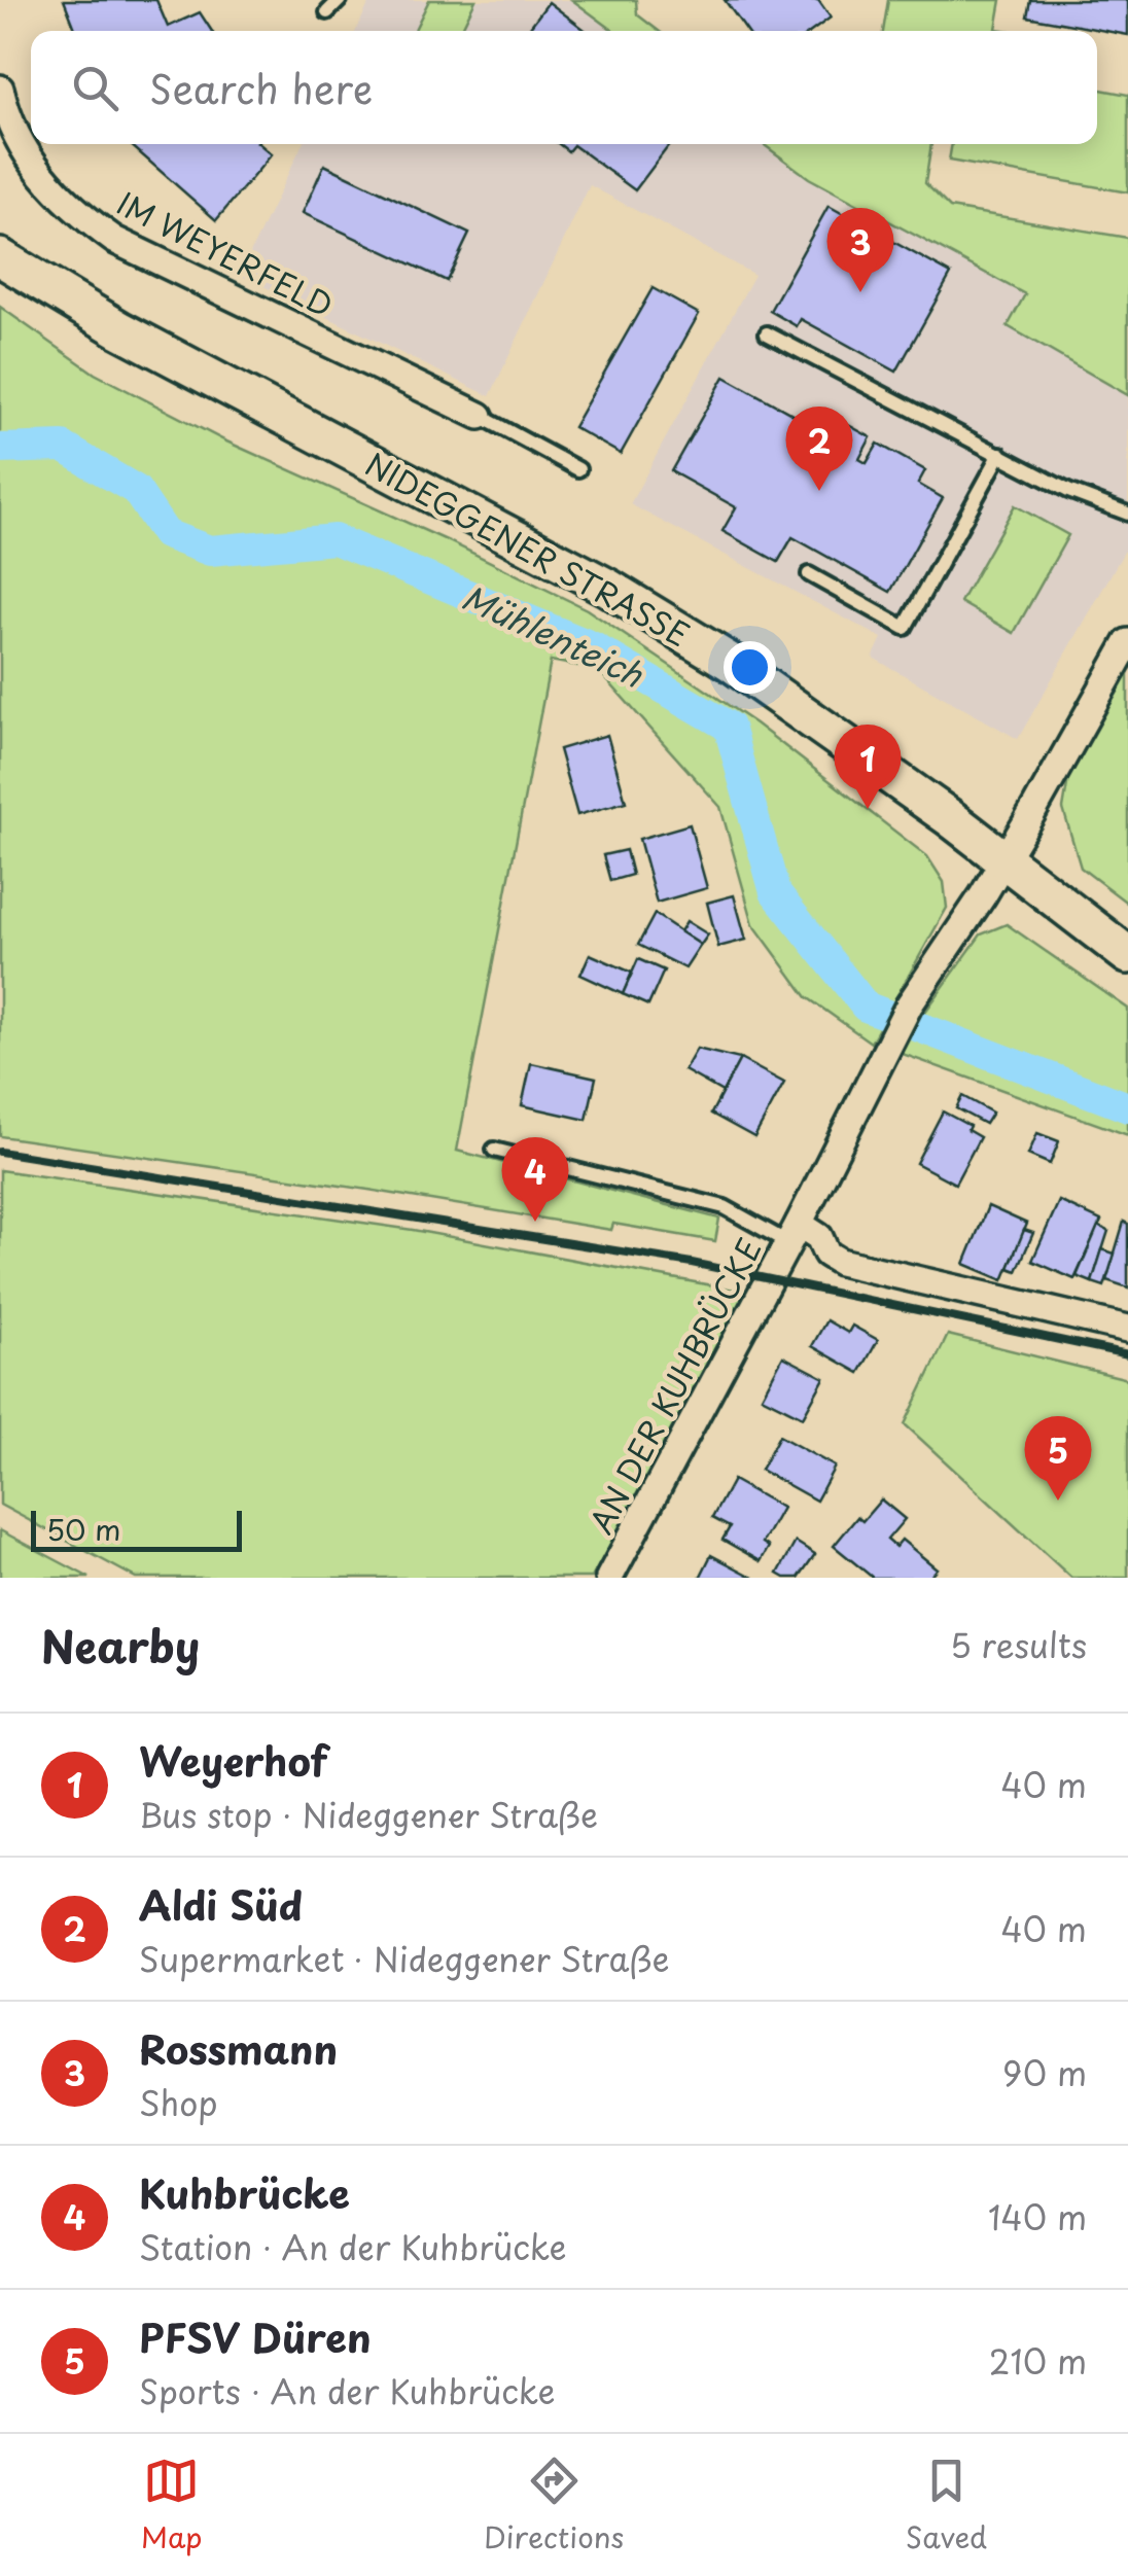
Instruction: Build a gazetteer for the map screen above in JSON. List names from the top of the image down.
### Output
{
  "streets": {
    "main road": ["NIDEGGENER STRASSE"],
    "street": ["IM WEYERFELD", "AN DER KUHBRÜCKE"]
  },
  "crossings": [
    ["NIDEGGENER STRASSE", "AN DER KUHBRÜCKE"]
  ],
  "water": ["Mühlenteich"],
  "scale_bar": "50 m",
  "page": {
    "search": "Search here",
    "pins": [
      "3",
      "2",
      "1",
      "4",
      "5"
    ],
    "scale": "50 m",
    "heading": ["Nearby", "5 results"],
    "list": [
      {
        "mark": "1",
        "name": "Weyerhof",
        "note": "Bus stop · Nideggener Straße",
        "value": "40 m"
      },
      {
        "mark": "2",
        "name": "Aldi Süd",
        "note": "Supermarket · Nideggener Straße",
        "value": "40 m"
      },
      {
        "mark": "3",
        "name": "Rossmann",
        "note": "Shop",
        "value": "90 m"
      },
      {
        "mark": "4",
        "name": "Kuhbrücke",
        "note": "Station · An der Kuhbrücke",
        "value": "140 m"
      },
      {
        "mark": "5",
        "name": "PFSV Düren",
        "note": "Sports · An der Kuhbrücke",
        "value": "210 m"
      }
    ],
    "nav": ["Map", "Directions", "Saved"]
  }
}
